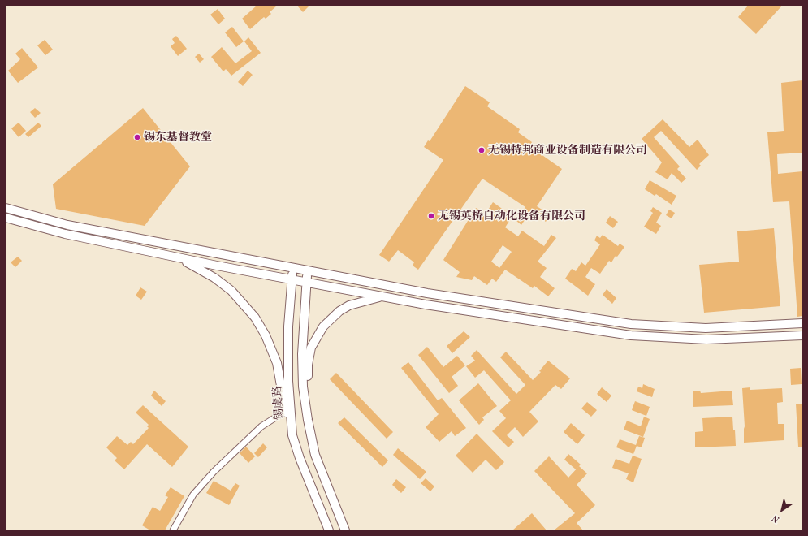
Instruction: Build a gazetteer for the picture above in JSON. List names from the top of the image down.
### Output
{
  "streets": {
    "main road": ["锡虞路"]
  },
  "places": ["锡东基督教堂", "无锡特邦商业设备制造有限公司", "无锡英桥自动化设备有限公司"],
  "north": "bottom left"
}
